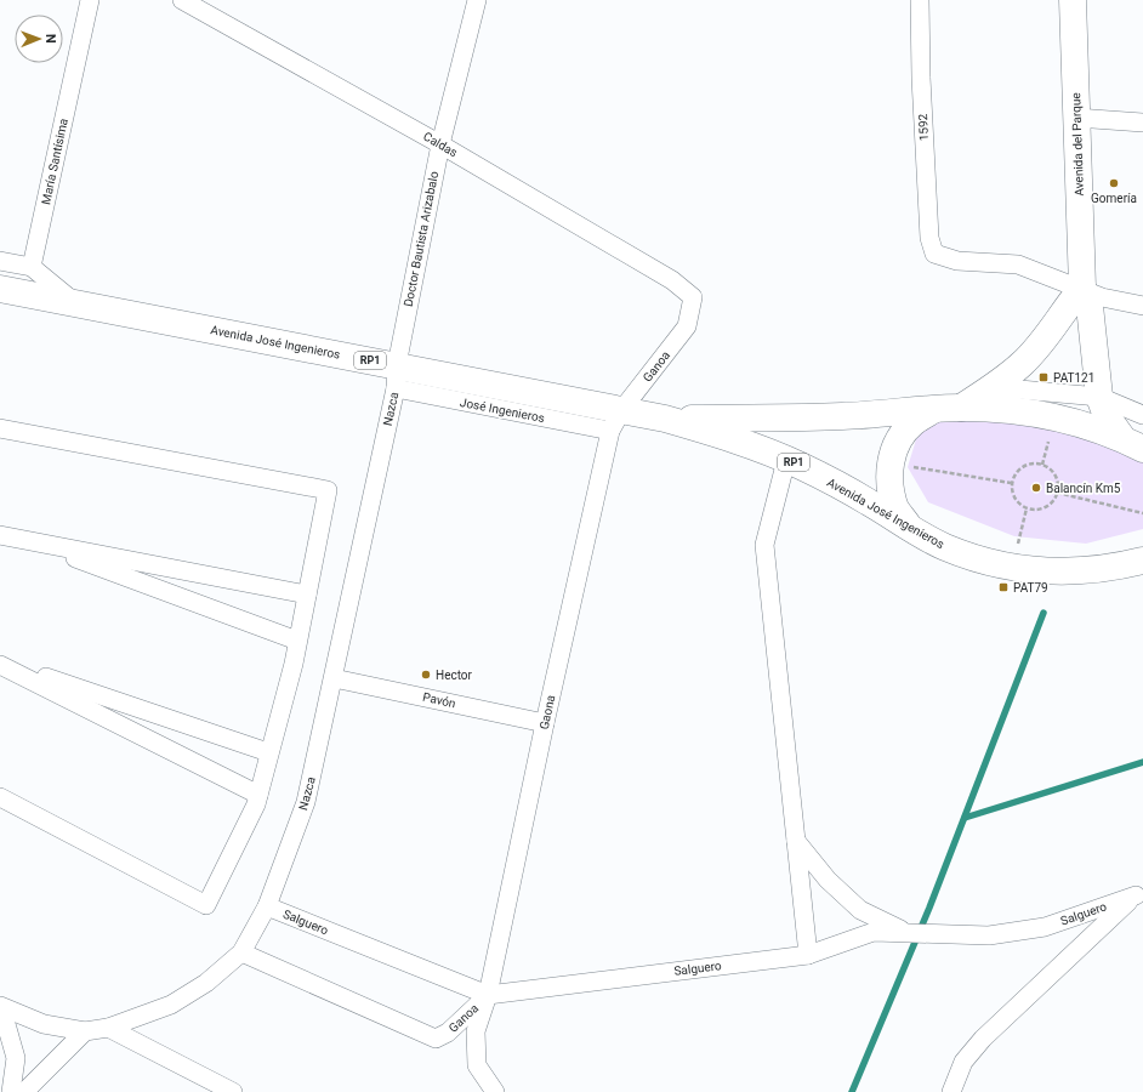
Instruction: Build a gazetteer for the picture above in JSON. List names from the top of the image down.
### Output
{
  "streets": {
    "main road": ["Avenida del Parque", "Avenida José Ingenieros", "RP1"],
    "street": [
      "1592",
      "Caldas",
      "María Santísima",
      "Doctor Bautista Arizabalo",
      "Ganoa",
      "Nazca",
      "Pavón",
      "Gaona",
      "Salguero"
    ]
  },
  "crossings": [
    ["1592", "Avenida del Parque"],
    ["1592", "Avenida José Ingenieros"],
    ["Caldas", "Doctor Bautista Arizabalo"],
    ["Caldas", "Ganoa"],
    ["Avenida del Parque", "Avenida José Ingenieros"],
    ["Doctor Bautista Arizabalo", "Avenida José Ingenieros"],
    ["Doctor Bautista Arizabalo", "Nazca"],
    ["Avenida José Ingenieros", "RP1"],
    ["Avenida José Ingenieros", "Ganoa"],
    ["Avenida José Ingenieros", "Nazca"],
    ["Avenida José Ingenieros", "Gaona"],
    ["Ganoa", "Nazca"],
    ["Ganoa", "Gaona"],
    ["Ganoa", "Salguero"],
    ["Nazca", "Pavón"],
    ["Nazca", "Salguero"],
    ["Pavón", "Gaona"],
    ["Gaona", "Salguero"]
  ],
  "places": {
    "other": ["Gomería", "Balancín Km5", "Hector"],
    "transit": ["PAT121", "PAT79"]
  },
  "north": "right"
}
